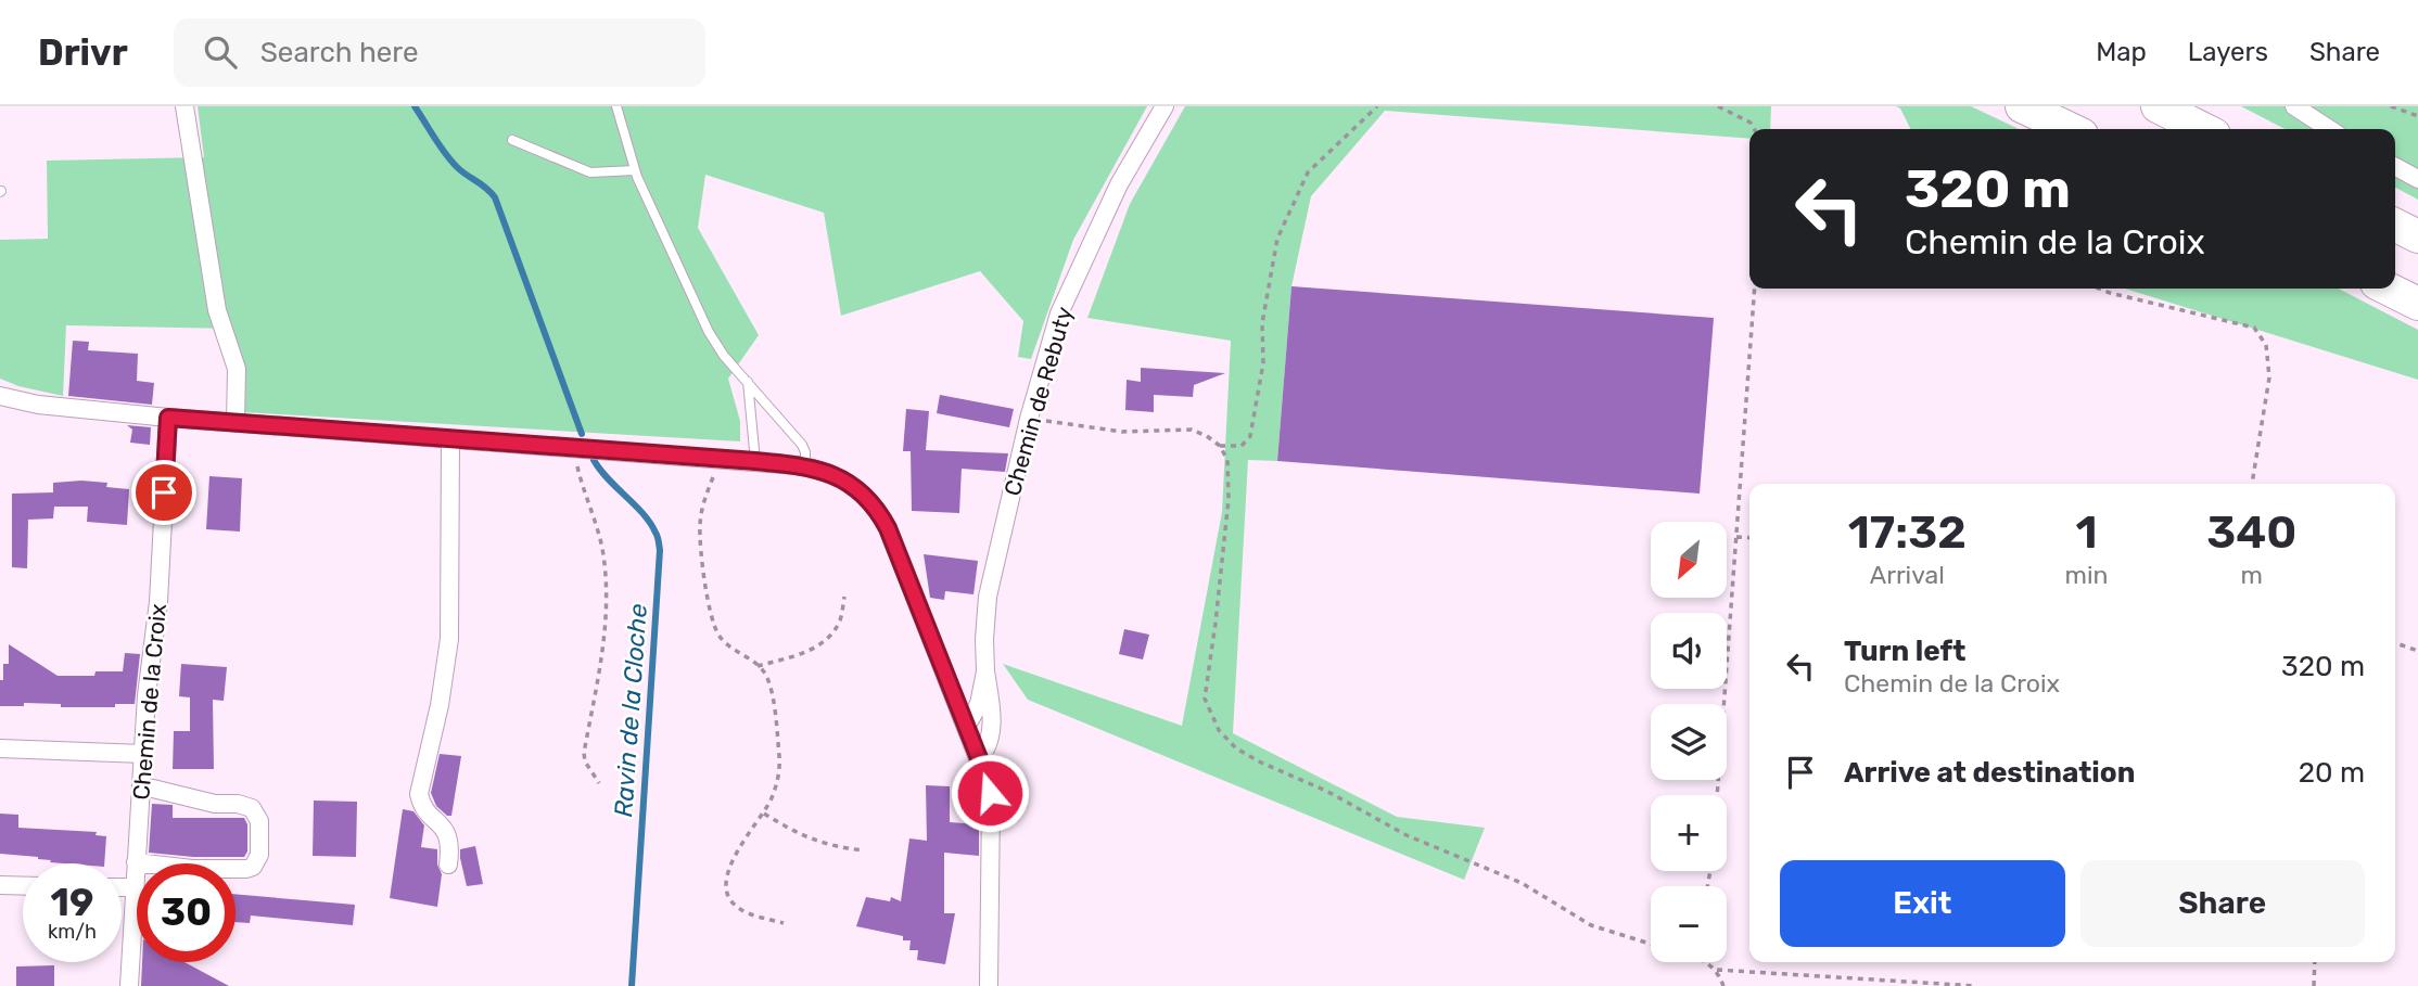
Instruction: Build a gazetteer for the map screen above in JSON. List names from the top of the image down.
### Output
{
  "streets": {
    "street": ["Chemin de Rebuty", "Chemin de la Croix"]
  },
  "water": ["Ravin de la Cloche"],
  "north": "bottom left",
  "page": {
    "header": "Drivr",
    "search": "Search here",
    "nav": ["Map", "Layers", "Share"],
    "turn": ["320 m", "Chemin de la Croix"],
    "eta": [
      "17:32",
      "Arrival",
      "1",
      "min",
      "340",
      "m"
    ],
    "map_buttons": ["+", "−"],
    "list": [
      {
        "name": "Turn left",
        "note": "Chemin de la Croix",
        "value": "320 m"
      },
      {
        "name": "Arrive at destination",
        "value": "20 m"
      }
    ],
    "buttons": ["Exit", "Share"],
    "speed": "19 km/h",
    "limit": "30"
  }
}
